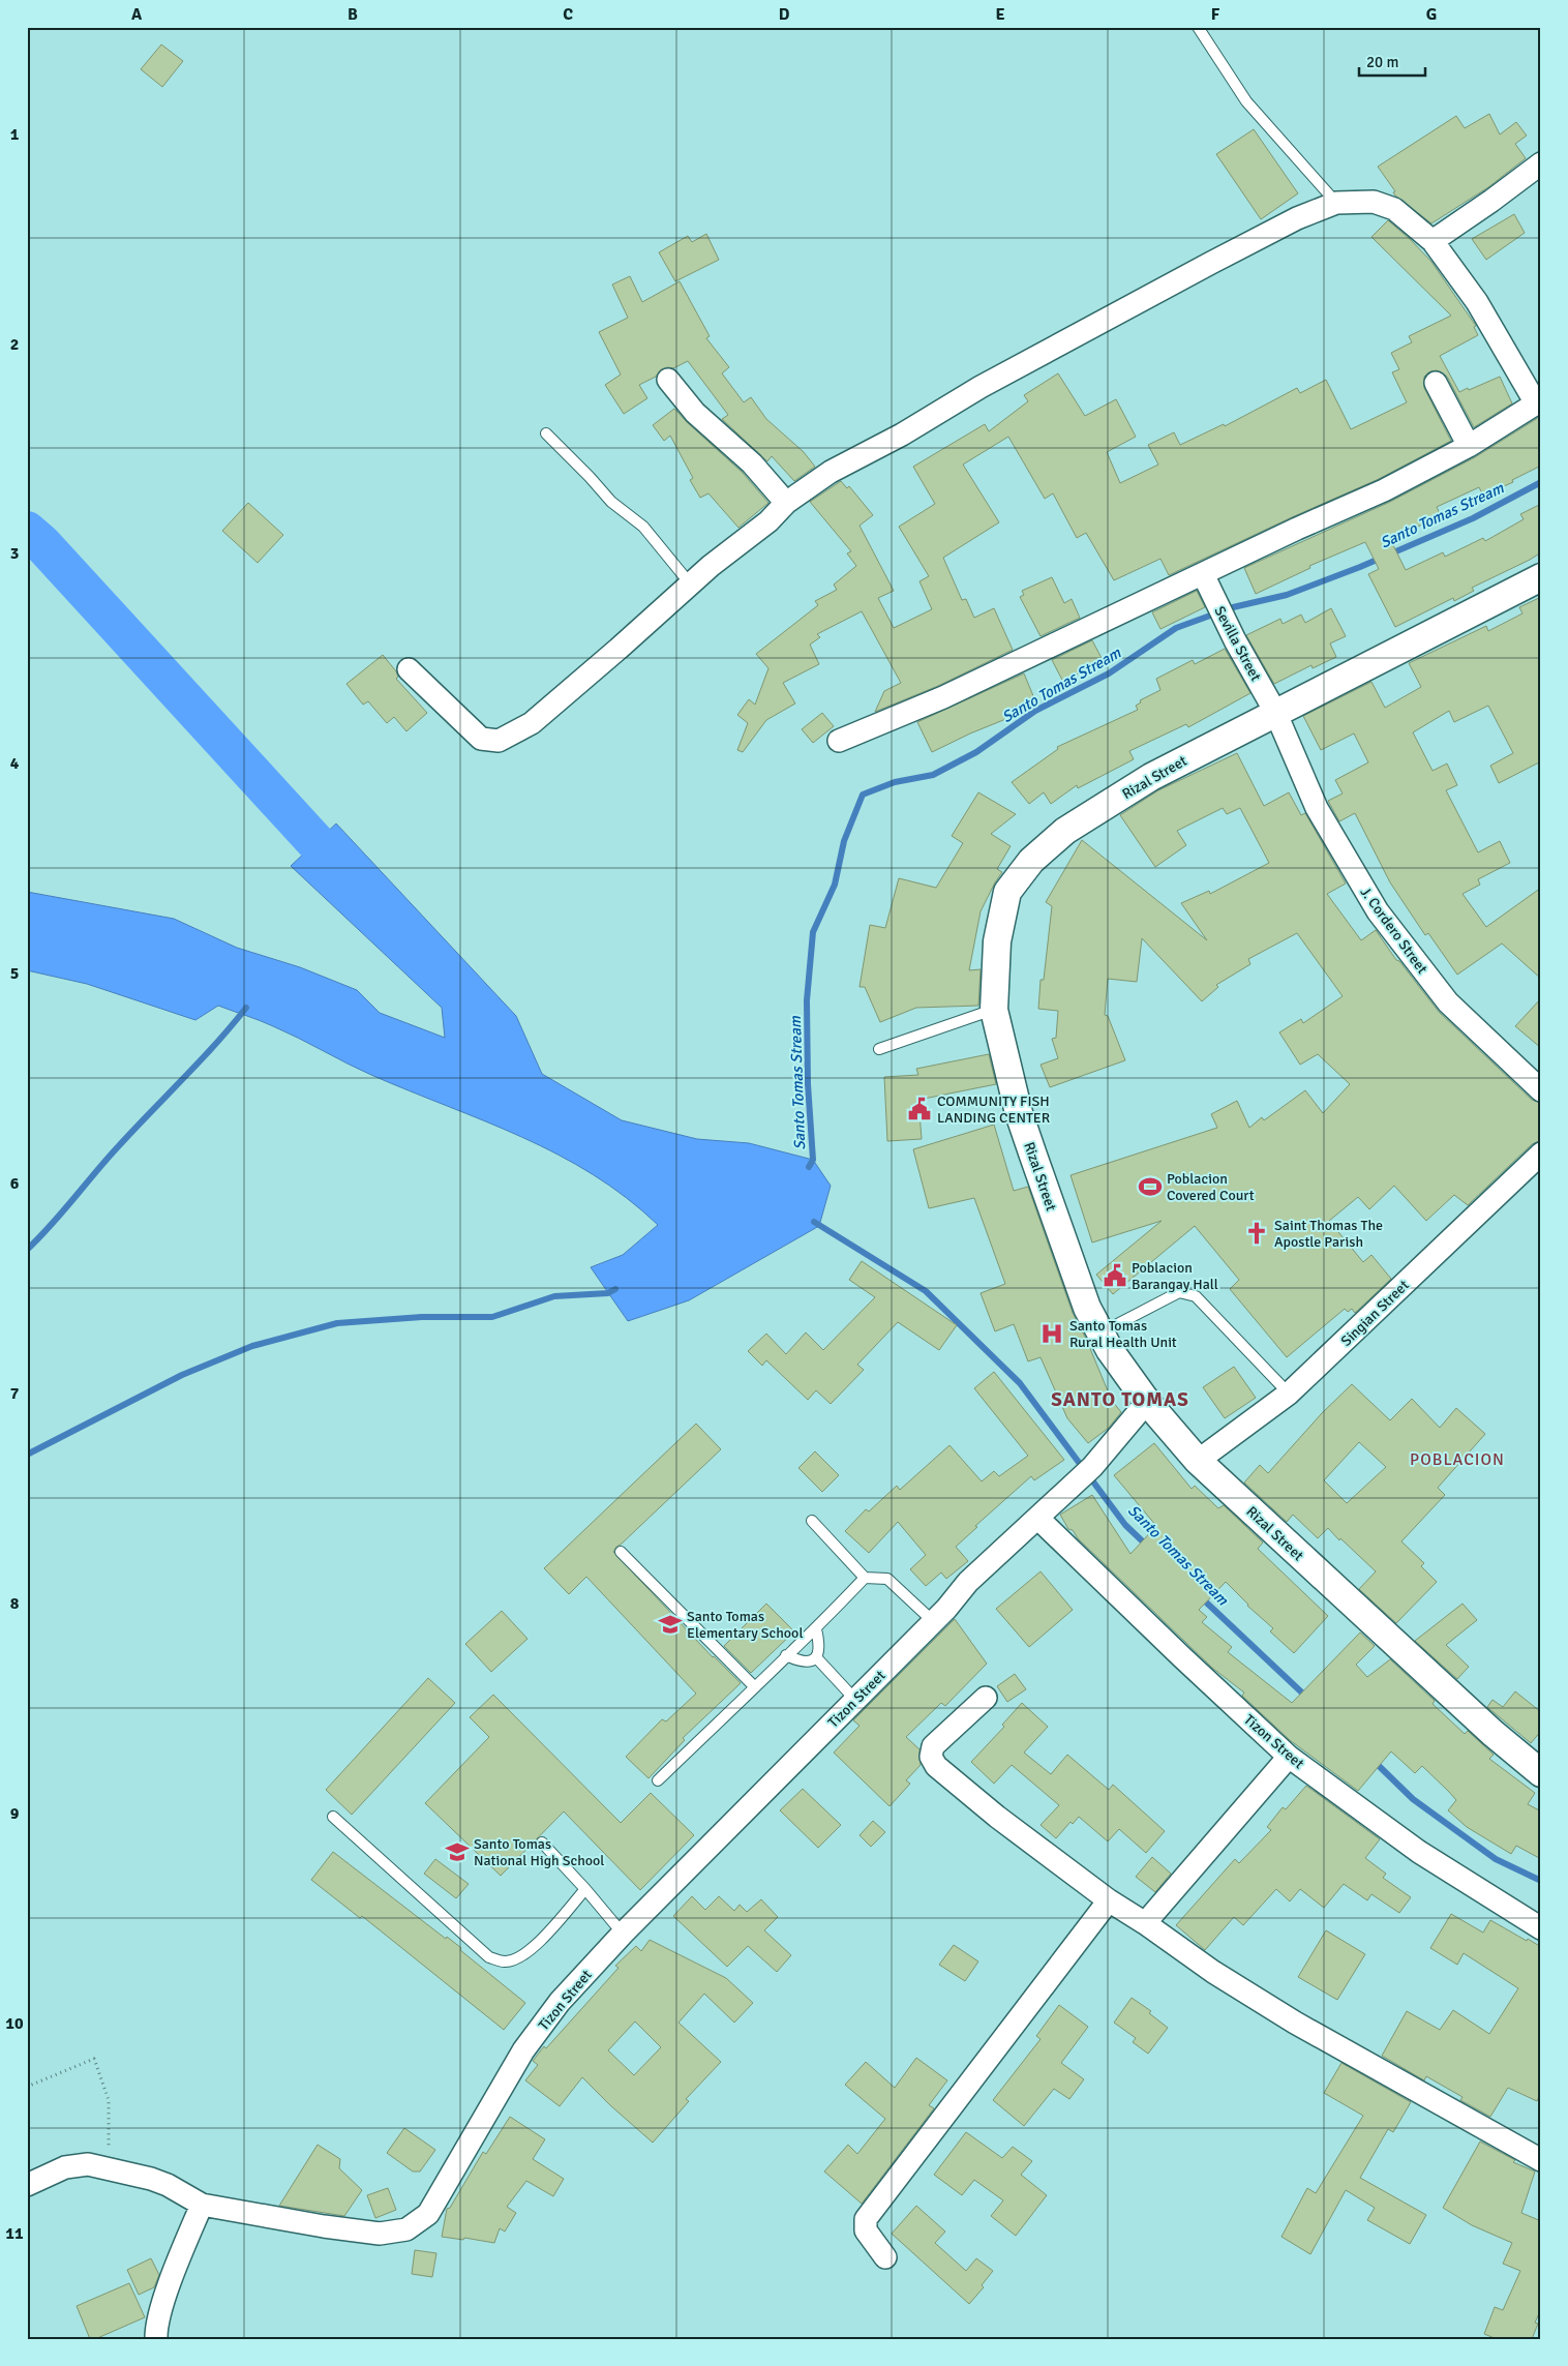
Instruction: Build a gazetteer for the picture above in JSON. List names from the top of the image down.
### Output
{
  "streets": {
    "street": [
      "Sevilla Street",
      "Rizal Street",
      "J. Cordero Street",
      "Singian Street",
      "Tizon Street"
    ]
  },
  "crossings": [
    ["Sevilla Street", "Rizal Street"],
    ["Sevilla Street", "J. Cordero Street"],
    ["Rizal Street", "J. Cordero Street"],
    ["Rizal Street", "Singian Street"],
    ["Rizal Street", "Tizon Street"]
  ],
  "districts": ["SANTO TOMAS", "POBLACION"],
  "water": ["Santo Tomas Stream"],
  "places": {
    "public building": ["COMMUNITY FISH LANDING CENTER", "Poblacion Barangay Hall"],
    "sports": ["Poblacion Covered Court"],
    "church": ["Saint Thomas The Apostle Parish"],
    "hospital": ["Santo Tomas Rural Health Unit"],
    "school or university": ["Santo Tomas Elementary School", "Santo Tomas National High School"]
  },
  "scale_bar": "20 m",
  "grid": {
    "columns": [
      "A",
      "B",
      "C",
      "D",
      "E",
      "F",
      "G"
    ],
    "rows": [
      "1",
      "2",
      "3",
      "4",
      "5",
      "6",
      "7",
      "8",
      "9",
      "10",
      "11"
    ]
  }
}
